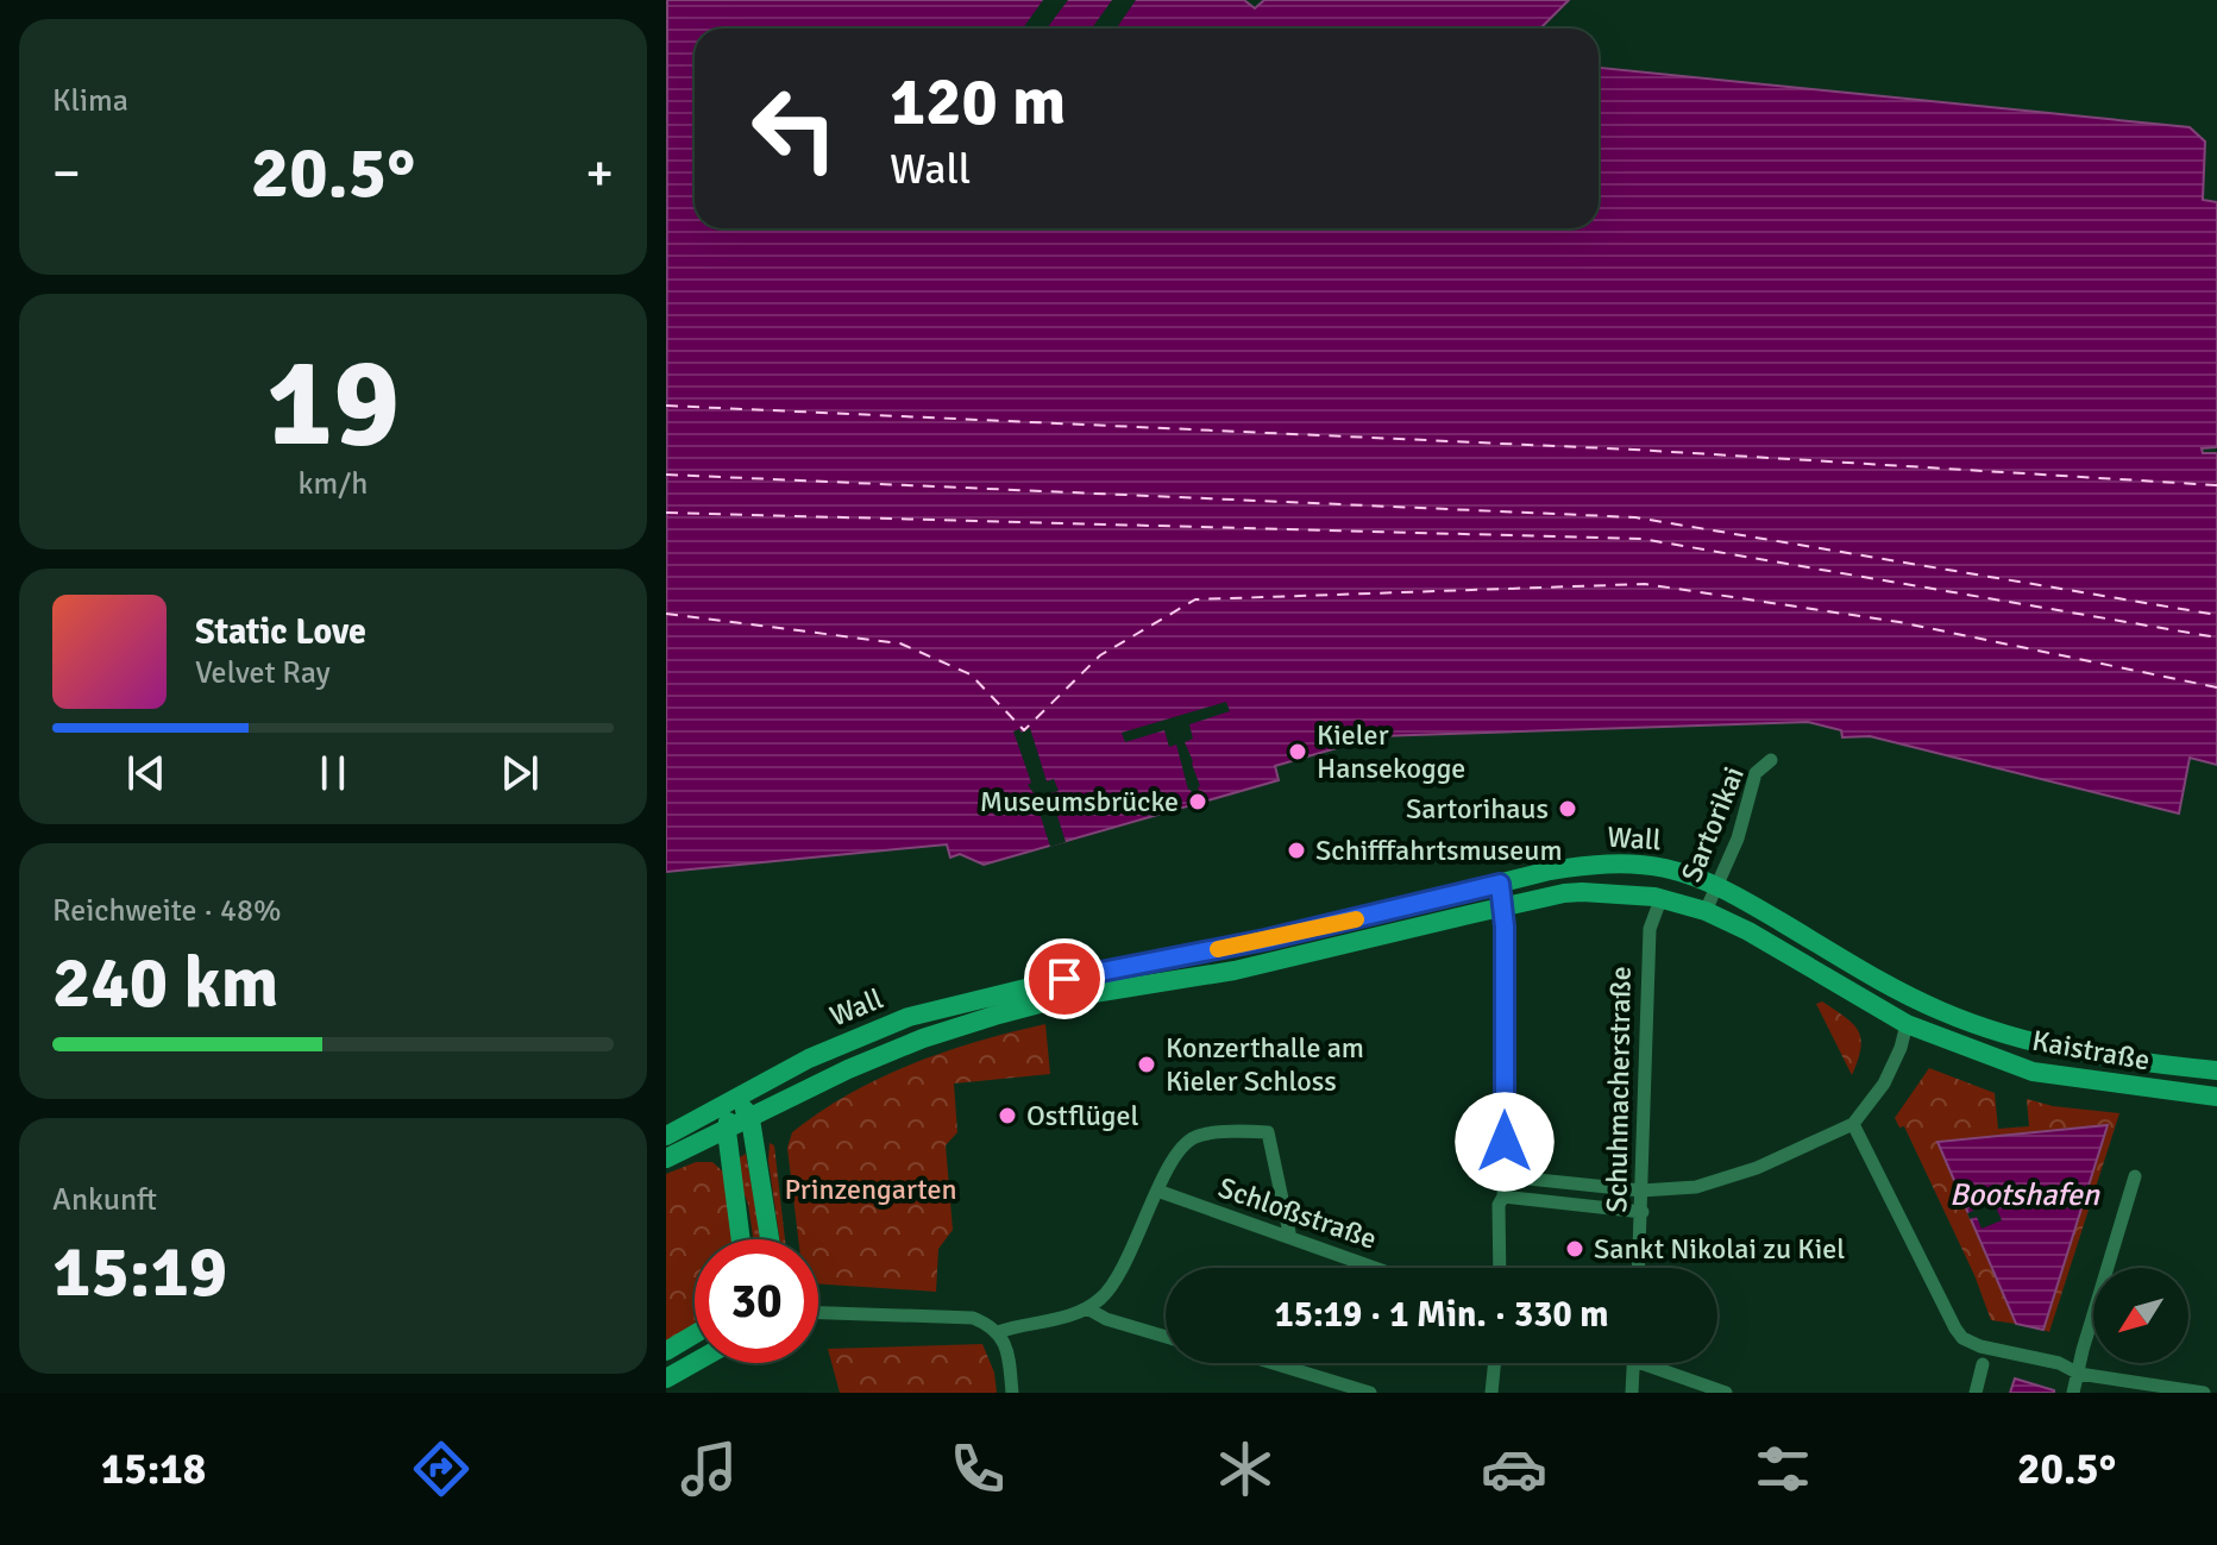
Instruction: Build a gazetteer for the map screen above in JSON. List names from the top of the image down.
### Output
{
  "streets": {
    "main road": ["Wall", "Kaistraße"],
    "street": ["Sartorikai", "Schuhmacherstraße", "Schloßstraße"]
  },
  "crossings": [
    ["Sartorikai", "Wall"],
    ["Wall", "Kaistraße"],
    ["Wall", "Schuhmacherstraße"]
  ],
  "water": ["Bootshafen"],
  "parks": ["Prinzengarten"],
  "places": [
    "Kieler Hansekogge",
    "Museumsbrücke",
    "Sartorihaus",
    "Schifffahrtsmuseum",
    "Konzerthalle am Kieler Schloss",
    "Ostflügel",
    "Sankt Nikolai zu Kiel"
  ],
  "north": "bottom left",
  "page": {
    "tile": [
      "Klima",
      ["19", "km/h"],
      ["Reichweite · 48%", "240 km"],
      ["Ankunft", "15:19"]
    ],
    "turn": ["120 m", "Wall"],
    "heat": ["−", "20.5°", "+"],
    "song": ["Static Love", "Velvet Ray"],
    "limit": "30",
    "trip": "15:19 · 1 Min. · 330 m",
    "tabs": ["15:18", "20.5°"]
  }
}
